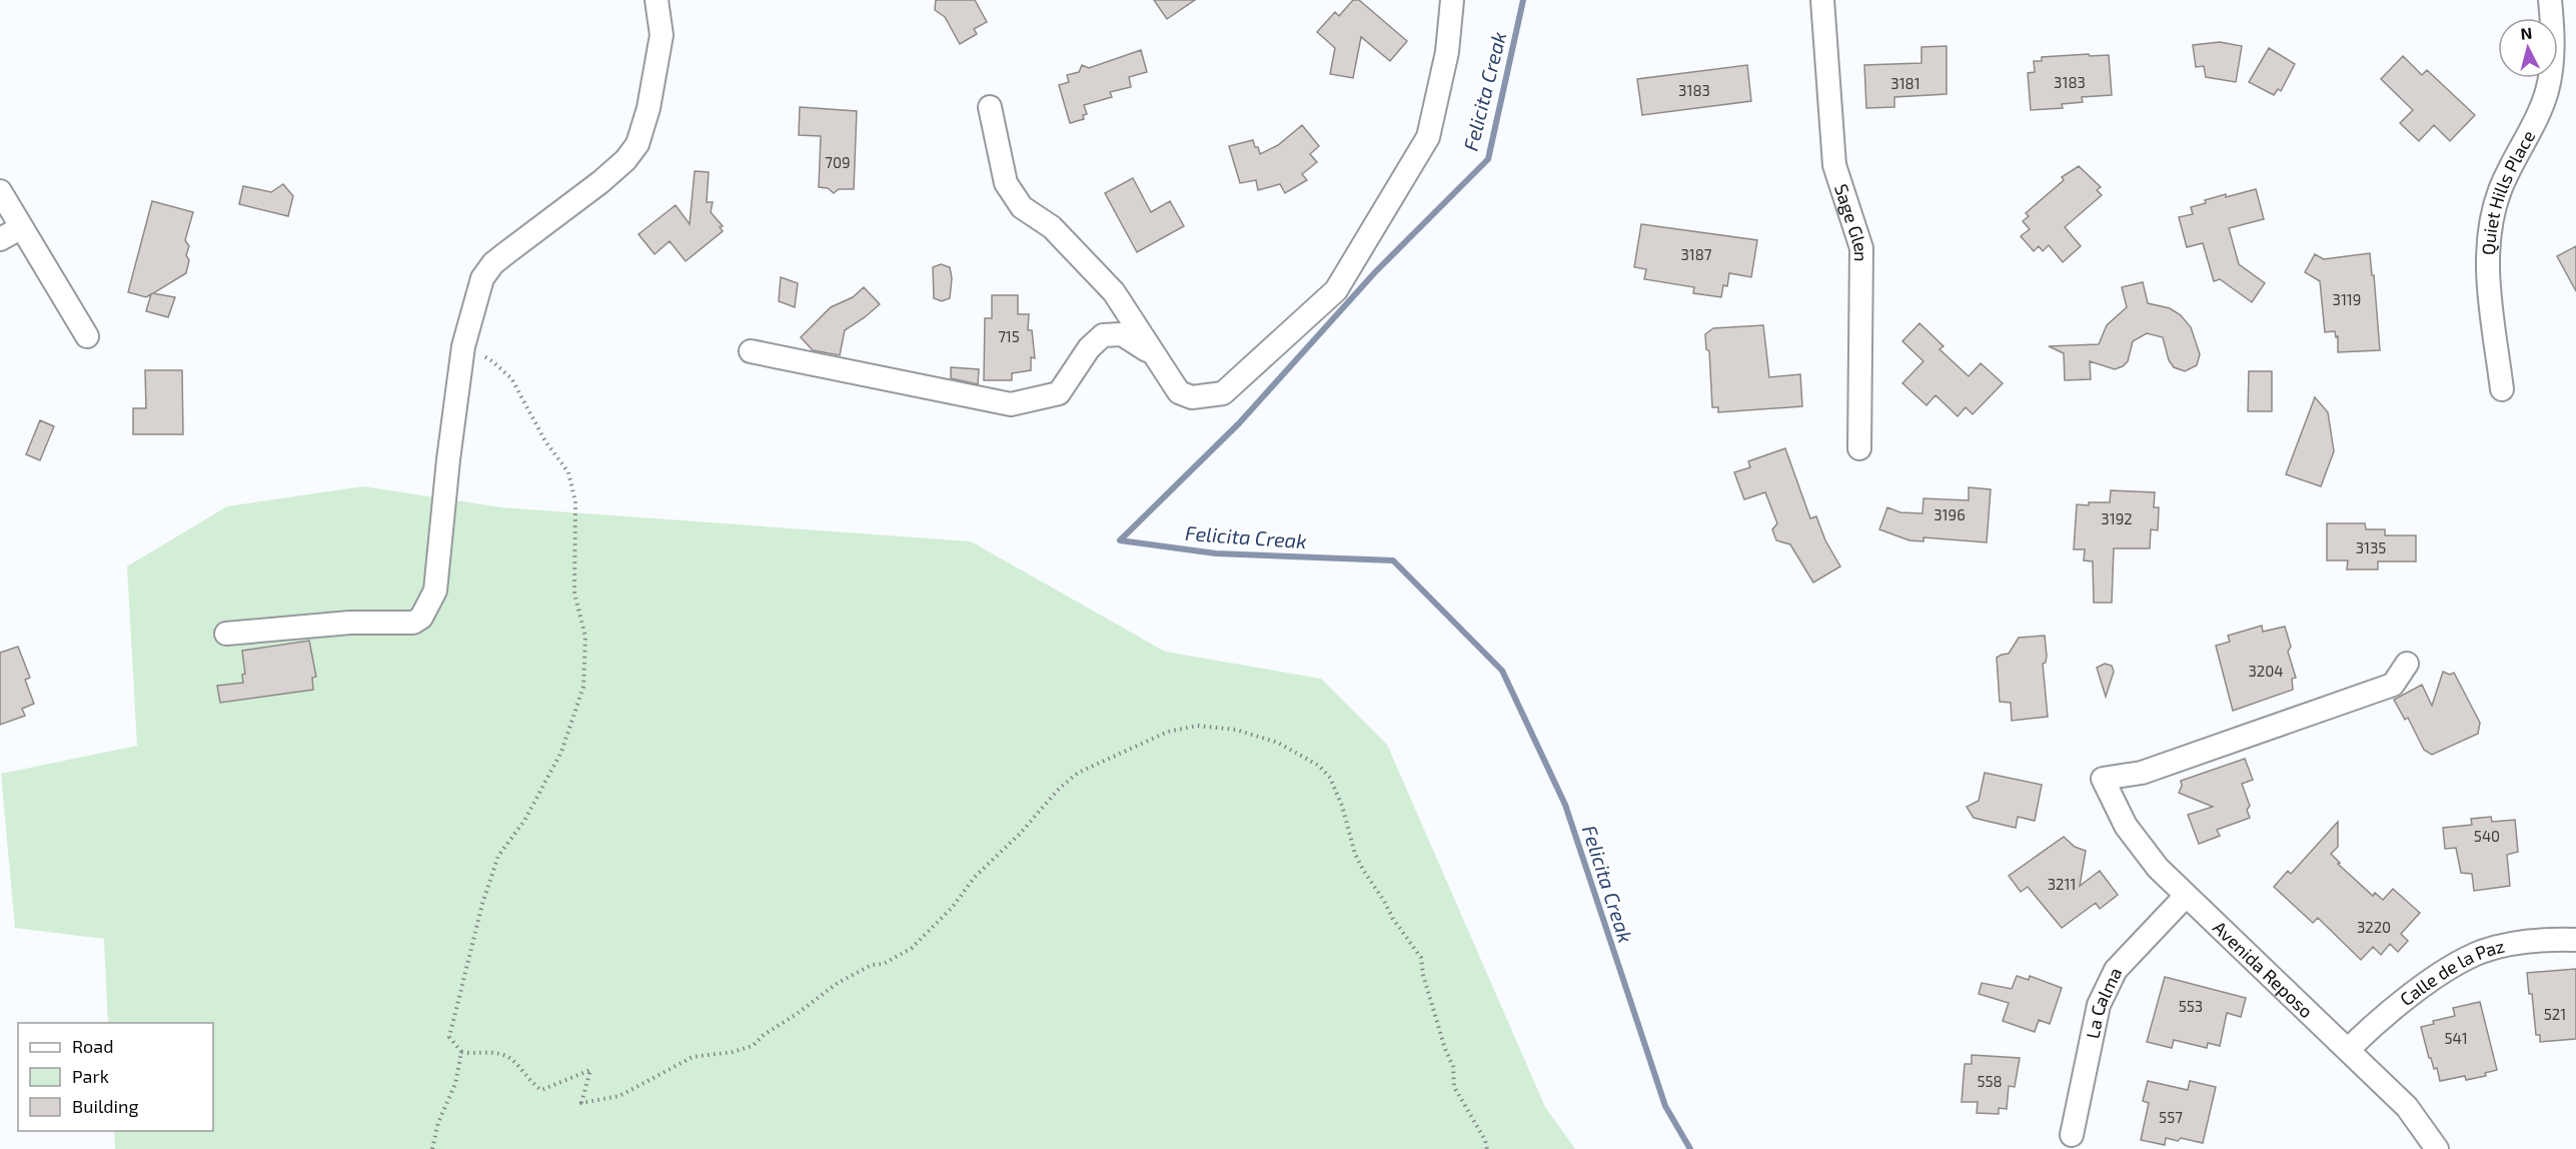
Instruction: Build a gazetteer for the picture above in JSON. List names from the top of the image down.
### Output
{
  "streets": {
    "street": [
      "Quiet Hills Place",
      "Sage Glen",
      "Avenida Reposo",
      "Calle de la Paz",
      "La Calma"
    ]
  },
  "crossings": [
    ["Avenida Reposo", "Calle de la Paz"],
    ["Avenida Reposo", "La Calma"]
  ],
  "water": ["Felicita Creak"],
  "house_numbers": [
    "3183",
    "3181",
    "3183",
    "709",
    "3187",
    "3119",
    "715",
    "3196",
    "3192",
    "3135",
    "3204",
    "540",
    "3211",
    "3220",
    "553",
    "521",
    "541",
    "558",
    "557"
  ],
  "legend": ["Road", "Park", "Building"],
  "north": "top"
}
